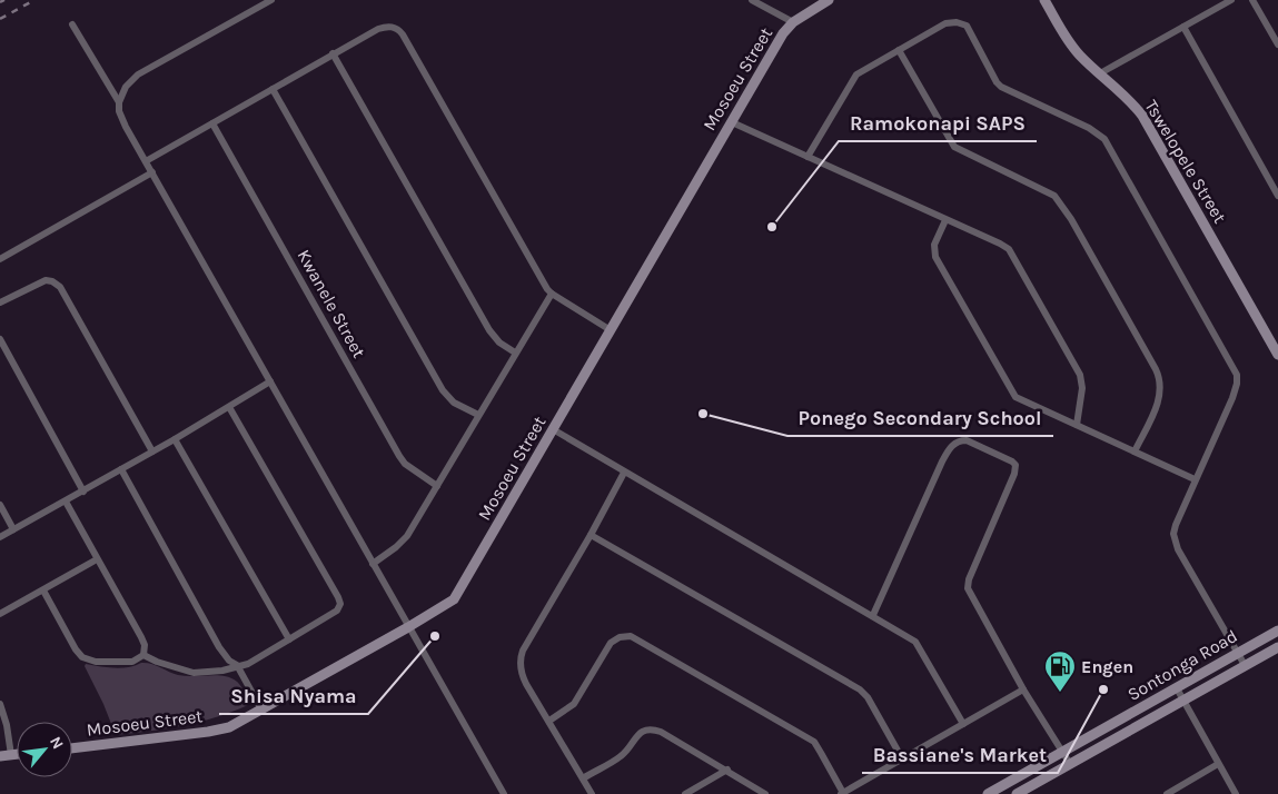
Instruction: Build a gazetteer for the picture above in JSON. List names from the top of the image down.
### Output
{
  "streets": {
    "street": [
      "Mosoeu Street",
      "Tswelopele Street",
      "Kwanele Street",
      "Sontonga Road"
    ]
  },
  "places": {
    "other": [
      "Ramokonapi SAPS",
      "Ponego Secondary School",
      "Shisa Nyama",
      "Bassiane's Market"
    ],
    "fuel station": ["Engen"]
  },
  "north": "top right"
}
